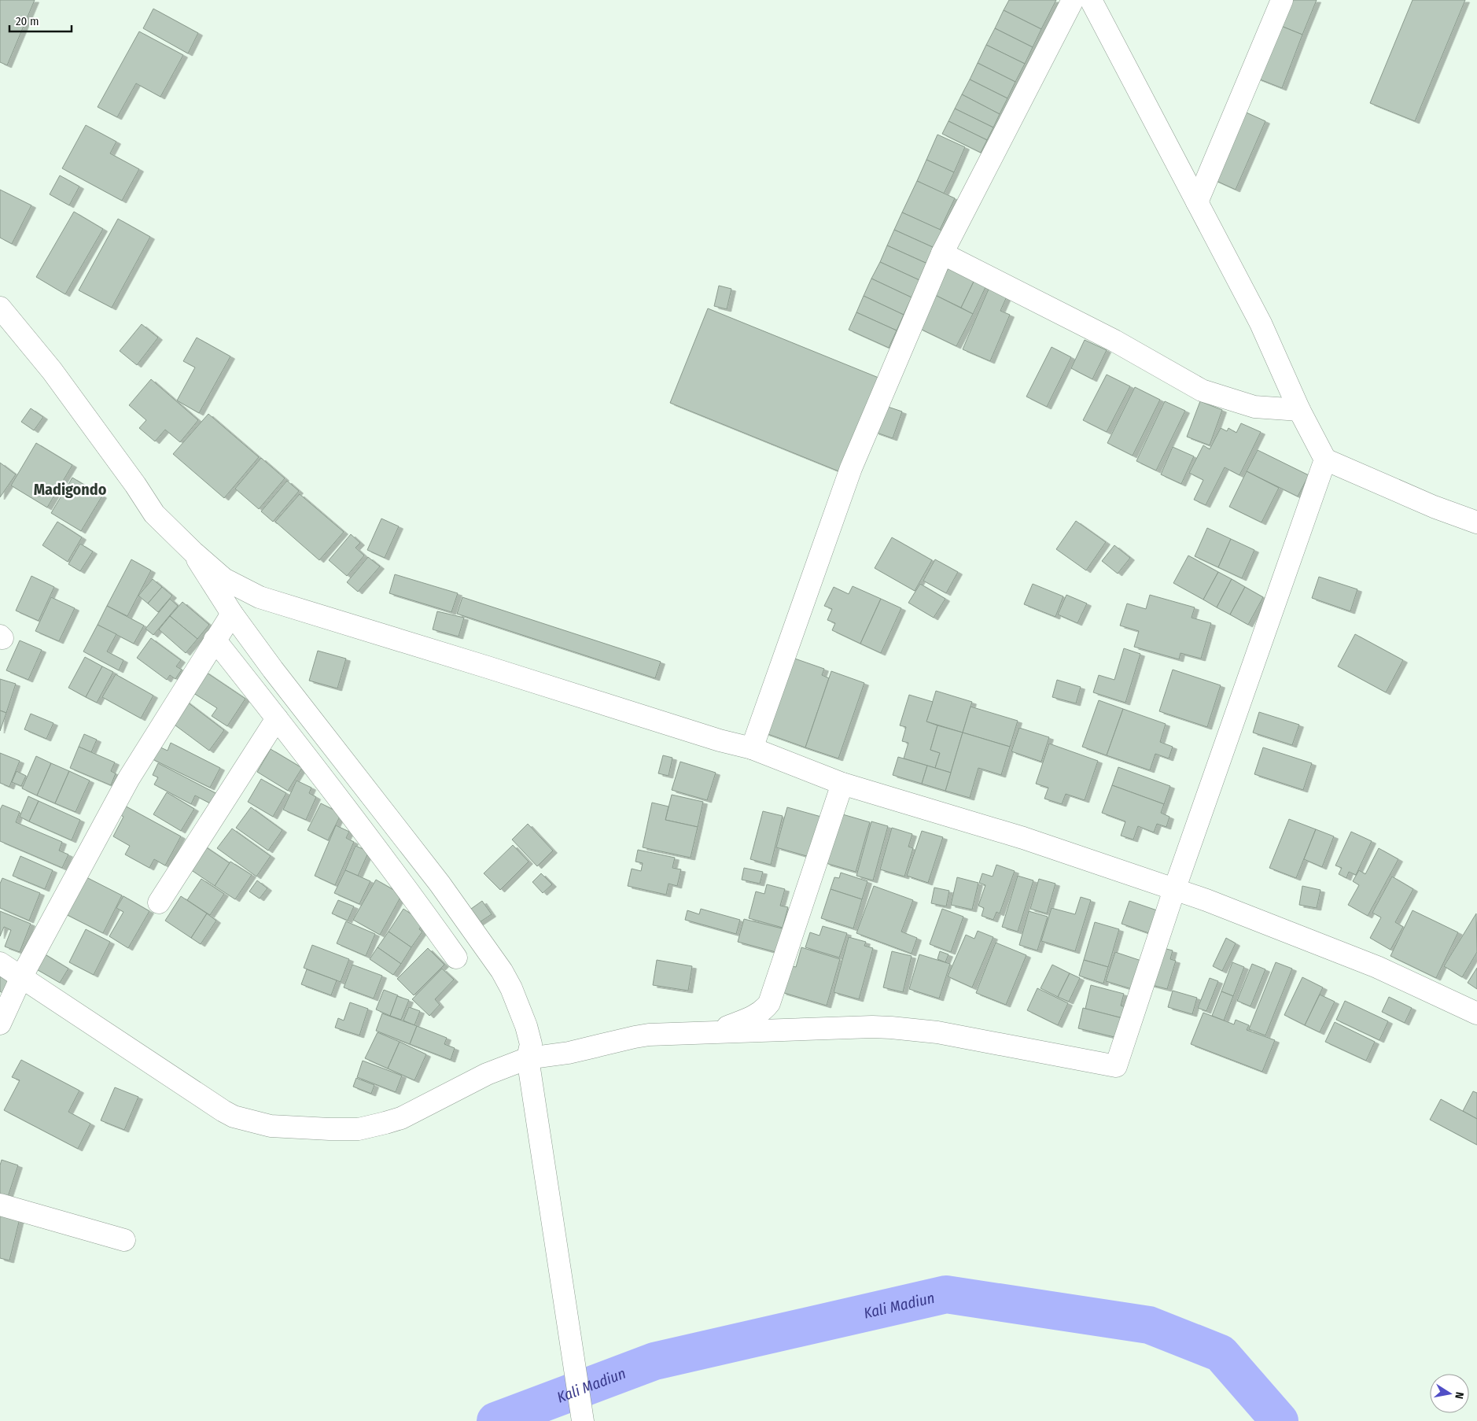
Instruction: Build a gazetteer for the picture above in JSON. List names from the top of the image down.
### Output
{
  "districts": ["Madigondo"],
  "water": ["Kali Madiun"],
  "scale_bar": "20 m",
  "north": "right"
}
